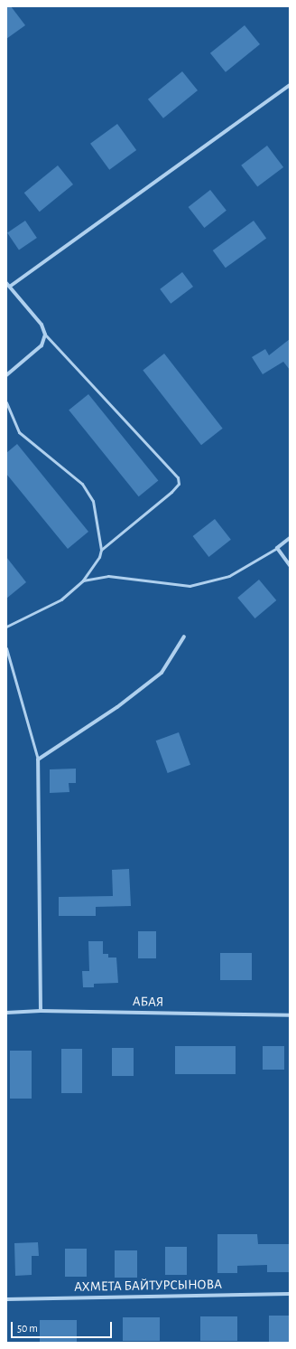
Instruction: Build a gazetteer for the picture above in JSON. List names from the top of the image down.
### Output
{
  "streets": {
    "street": ["АБАЯ", "АХМЕТА БАЙТУРСЫНОВА"]
  },
  "scale_bar": "50 m"
}
